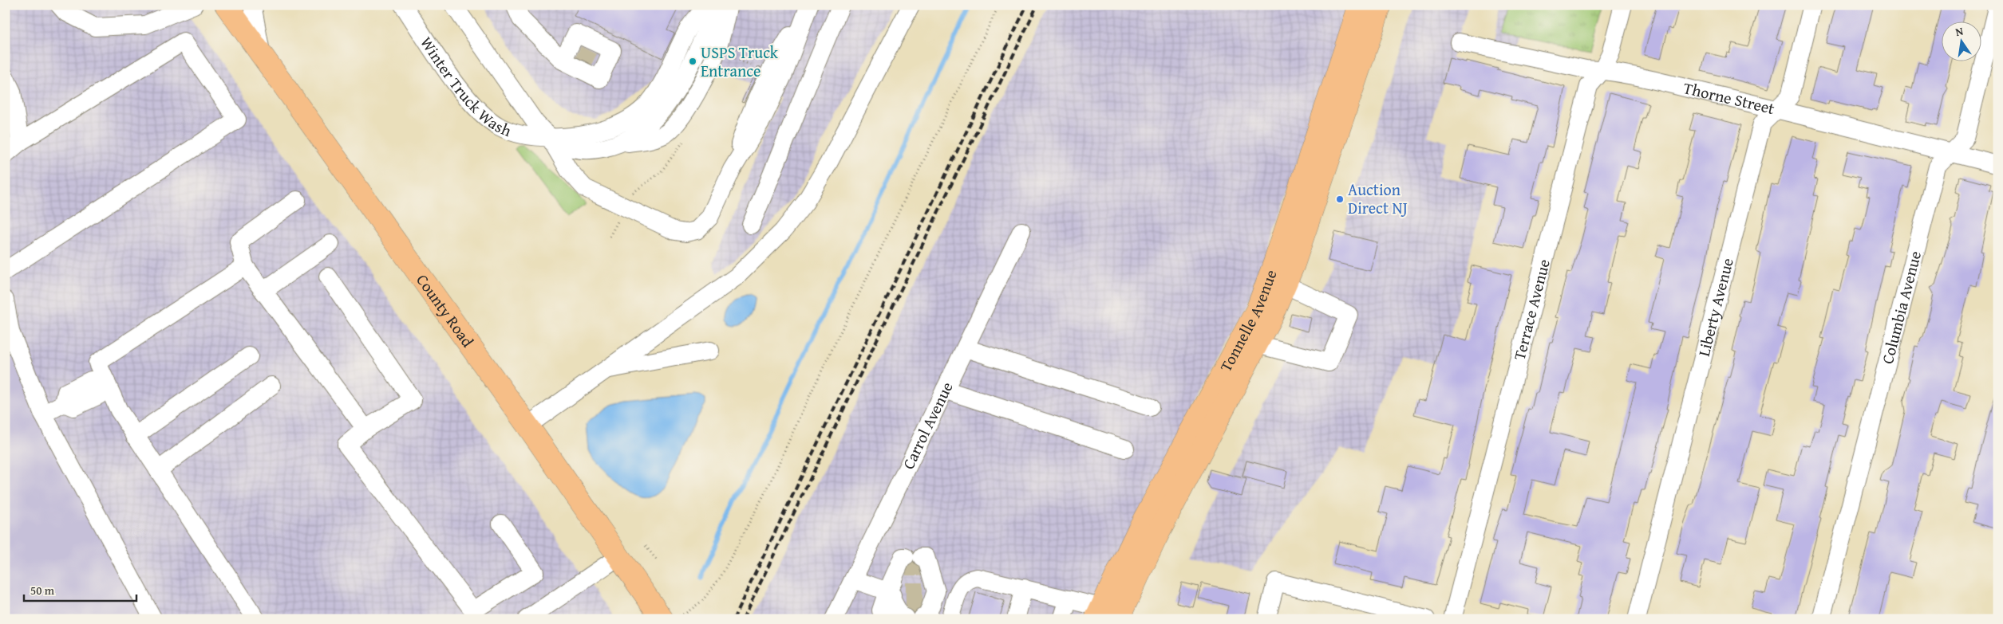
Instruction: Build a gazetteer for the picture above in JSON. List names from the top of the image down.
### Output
{
  "streets": {
    "main road": ["County Road", "Tonnelle Avenue"],
    "street": [
      "Winter Truck Wash",
      "Thorne Street",
      "Liberty Avenue",
      "Columbia Avenue",
      "Terrace Avenue",
      "Carrol Avenue"
    ]
  },
  "crossings": [
    ["Thorne Street", "Liberty Avenue"],
    ["Thorne Street", "Columbia Avenue"],
    ["Thorne Street", "Terrace Avenue"]
  ],
  "places": ["USPS Truck Entrance", "Auction Direct NJ"],
  "scale_bar": "50 m",
  "north": "top"
}
